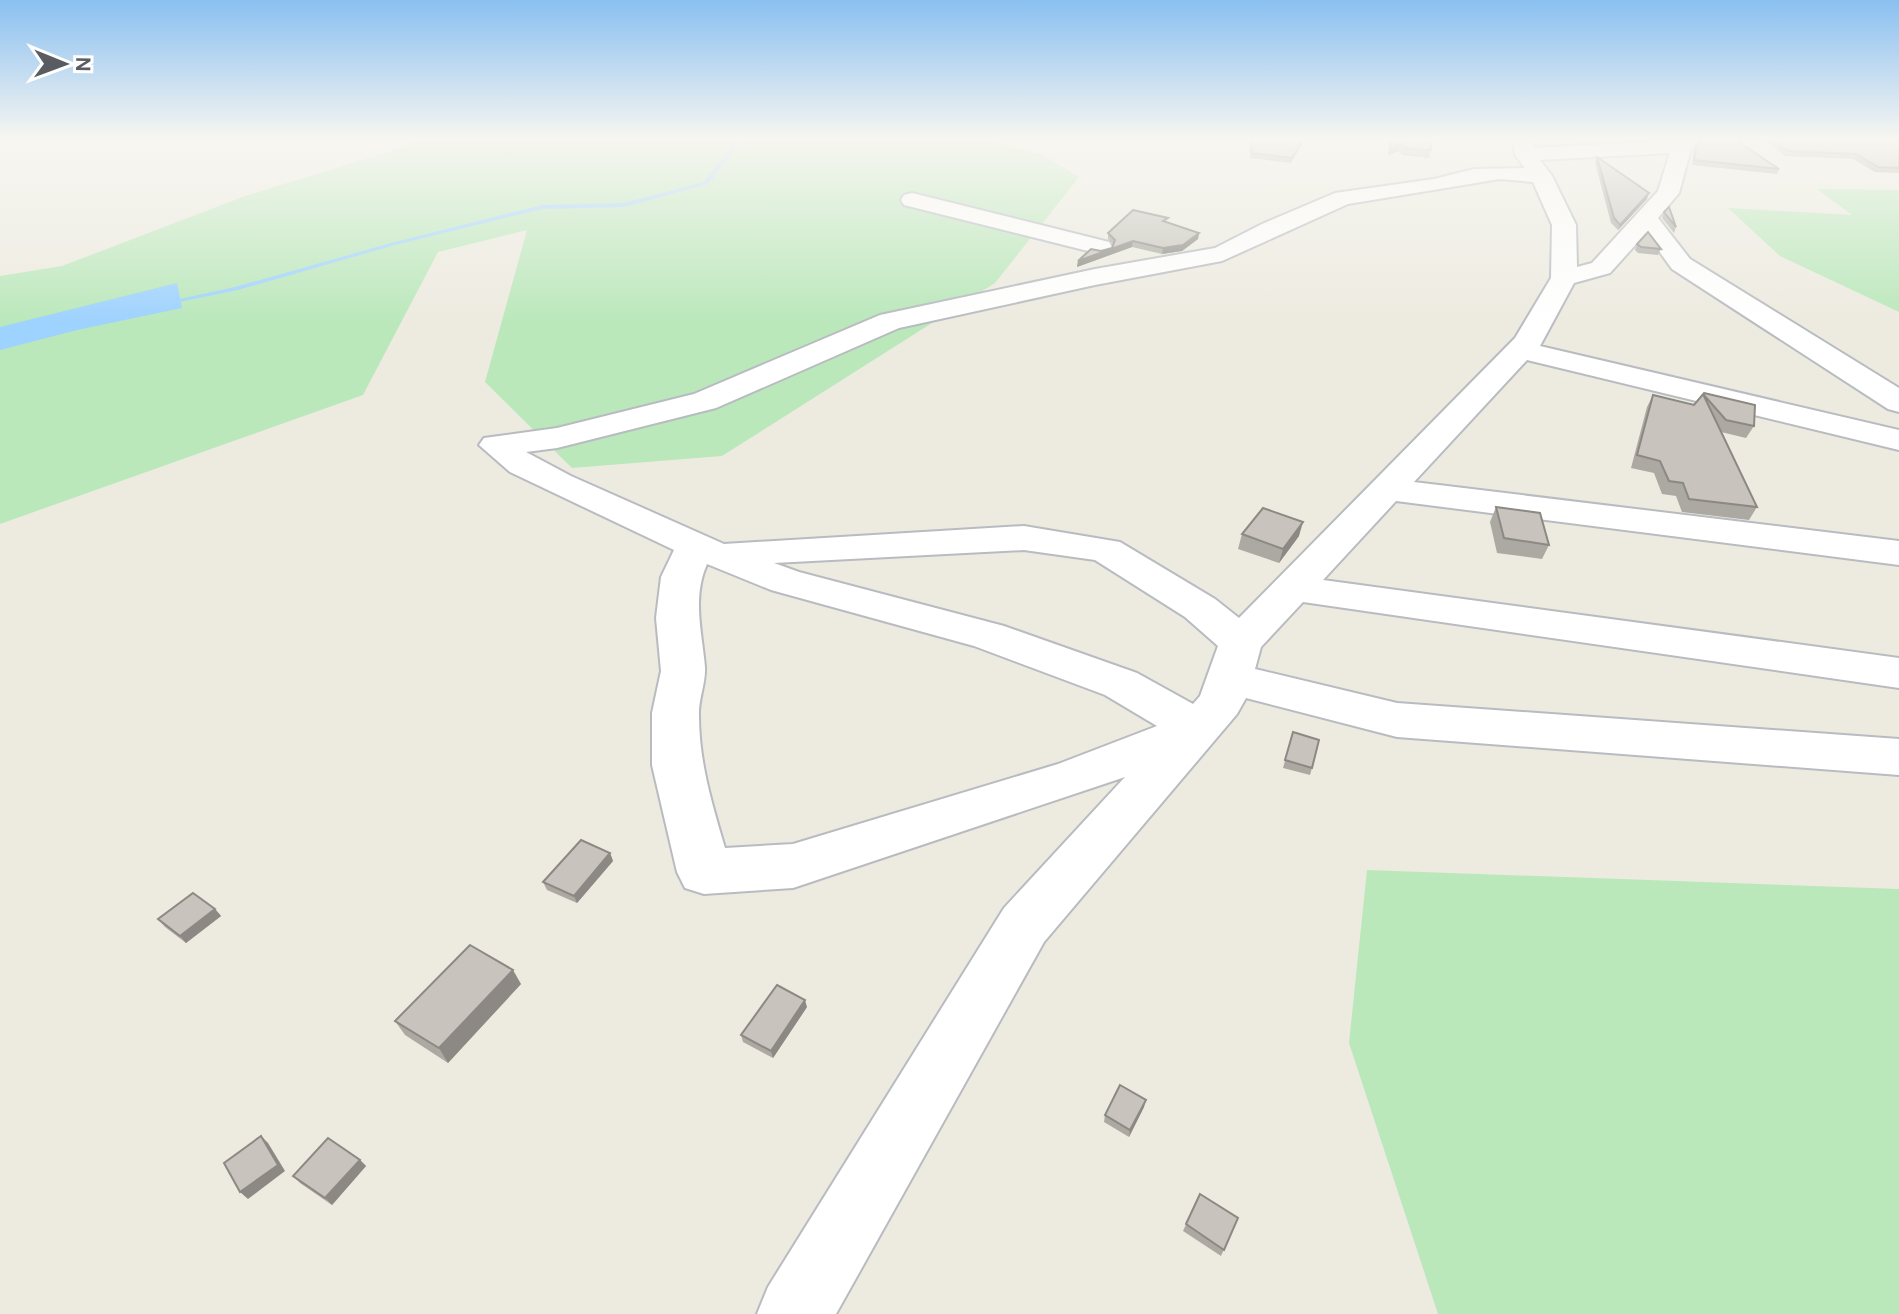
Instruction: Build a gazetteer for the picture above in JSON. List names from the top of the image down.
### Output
{
  "north": "right"
}
